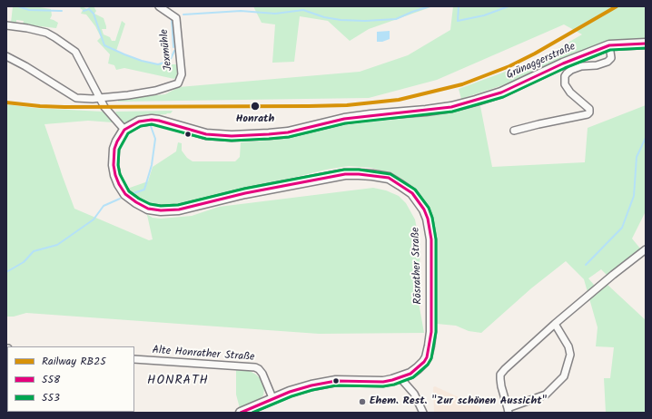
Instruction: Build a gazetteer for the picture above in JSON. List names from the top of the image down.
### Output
{
  "streets": {
    "street": [
      "Jexmühle",
      "Grünaggerstraße",
      "Rösrather Straße",
      "Alte Honrather Straße"
    ]
  },
  "crossings": [
    ["Grünaggerstraße", "Rösrather Straße"],
    ["Rösrather Straße", "Alte Honrather Straße"]
  ],
  "districts": ["HONRATH"],
  "places": ["Honrath", "Ehem. Rest. \"Zur schönen Aussicht\""],
  "lines": ["rail line RB25", "transit line 558", "transit line 553"],
  "legend": ["Railway RB25", "558", "553"]
}
